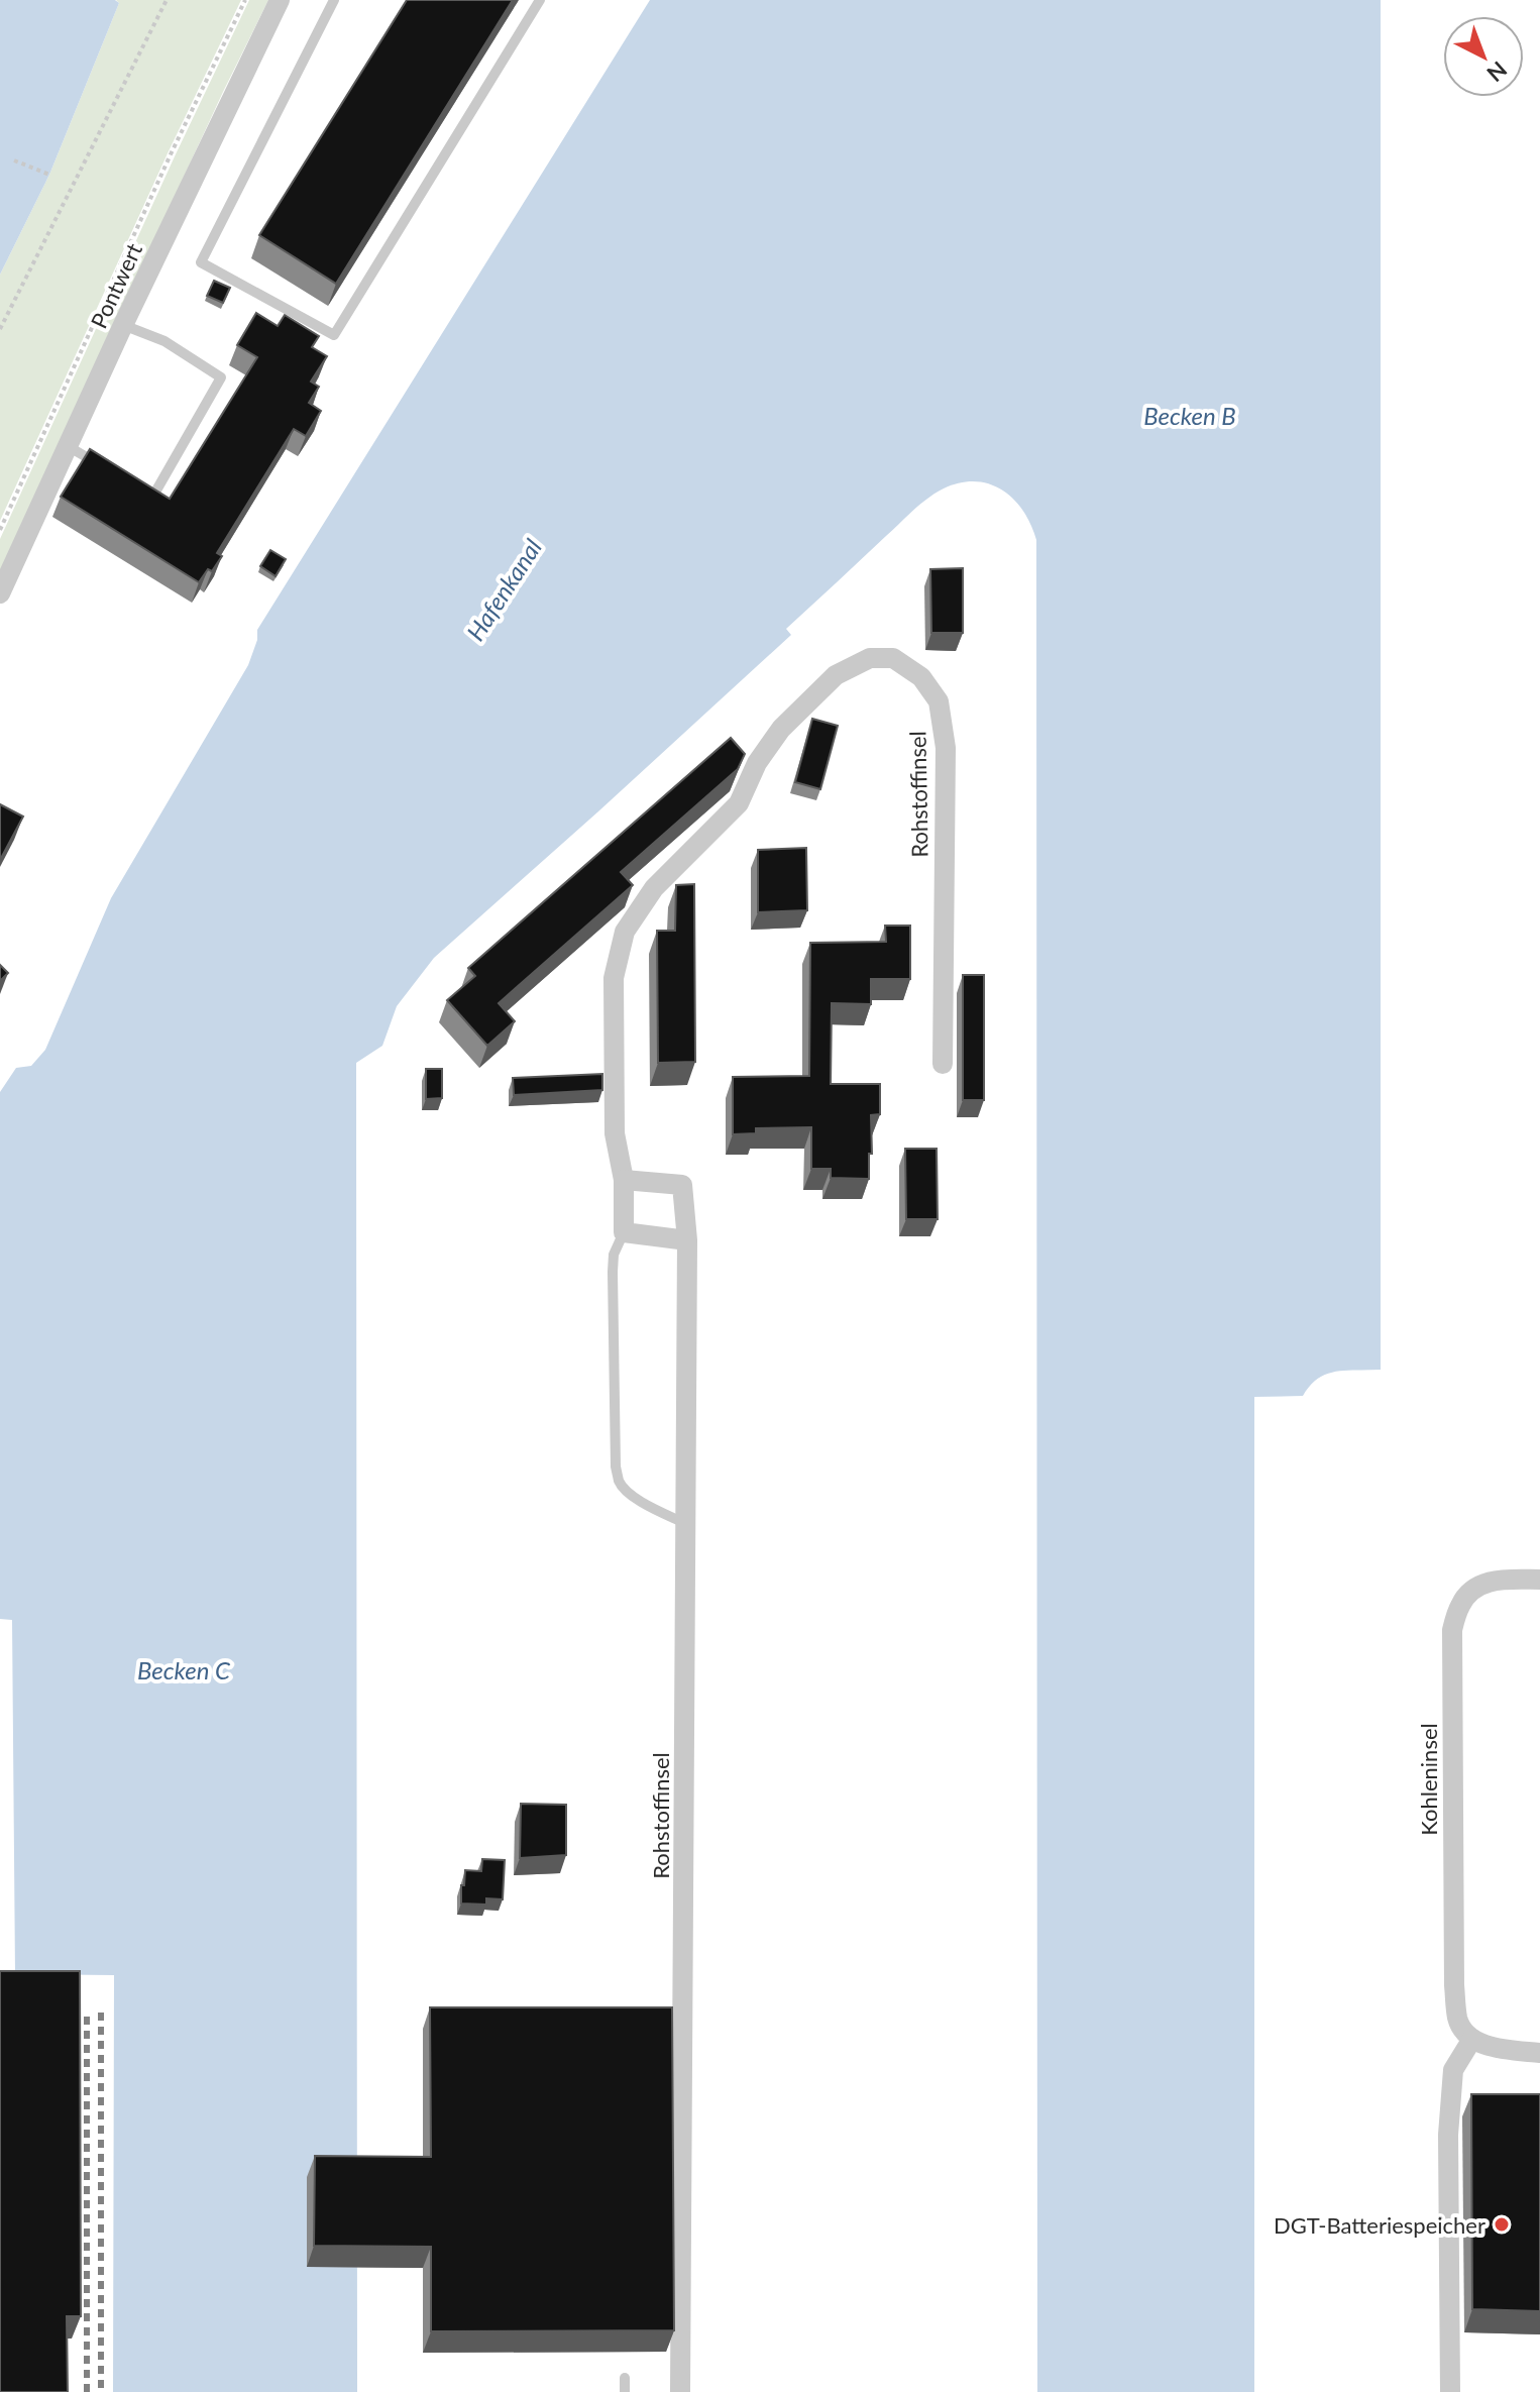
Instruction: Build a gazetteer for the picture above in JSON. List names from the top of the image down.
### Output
{
  "streets": {
    "street": ["Pontwert", "Rohstoffinsel", "Kohleninsel"]
  },
  "water": ["Becken B", "Hafenkanal", "Becken C"],
  "places": ["DGT-Batteriespeicher"],
  "north": "bottom right"
}
